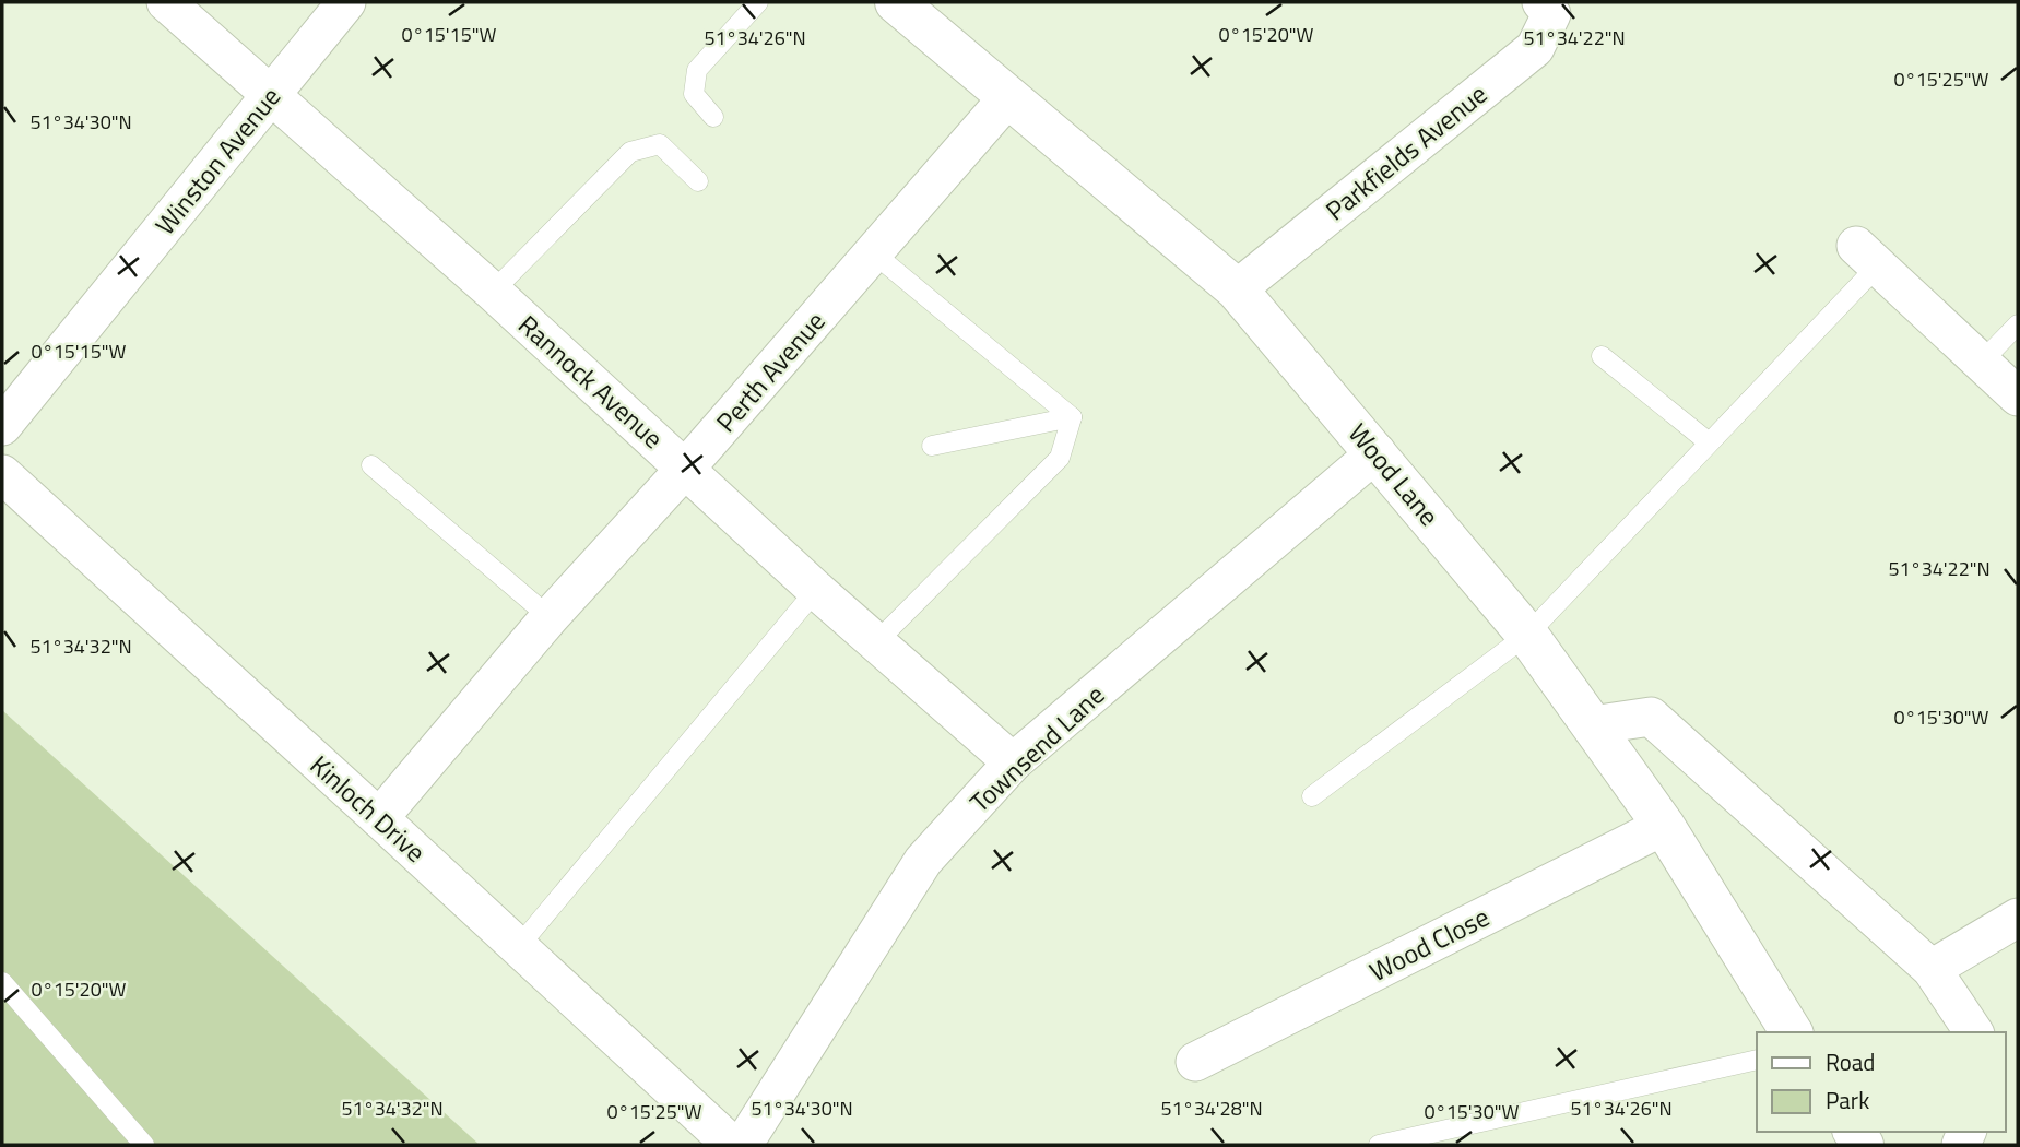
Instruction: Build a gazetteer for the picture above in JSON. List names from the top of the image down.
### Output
{
  "streets": {
    "street": [
      "Parkfields Avenue",
      "Winston Avenue",
      "Perth Avenue",
      "Rannock Avenue",
      "Wood Lane",
      "Townsend Lane",
      "Kinloch Drive",
      "Wood Close"
    ]
  },
  "crossings": [
    ["Parkfields Avenue", "Wood Lane"],
    ["Winston Avenue", "Rannock Avenue"],
    ["Perth Avenue", "Rannock Avenue"],
    ["Perth Avenue", "Wood Lane"],
    ["Perth Avenue", "Kinloch Drive"],
    ["Rannock Avenue", "Townsend Lane"],
    ["Wood Lane", "Townsend Lane"],
    ["Wood Lane", "Wood Close"]
  ],
  "legend": ["Road", "Park"],
  "coordinates": [
    "0°15'20\"W",
    "0°15'15\"W",
    "51°34'26\"N",
    "51°34'22\"N",
    "0°15'25\"W",
    "51°34'30\"N",
    "51°34'32\"N",
    "0°15'30\"W",
    "51°34'28\"N"
  ]
}
